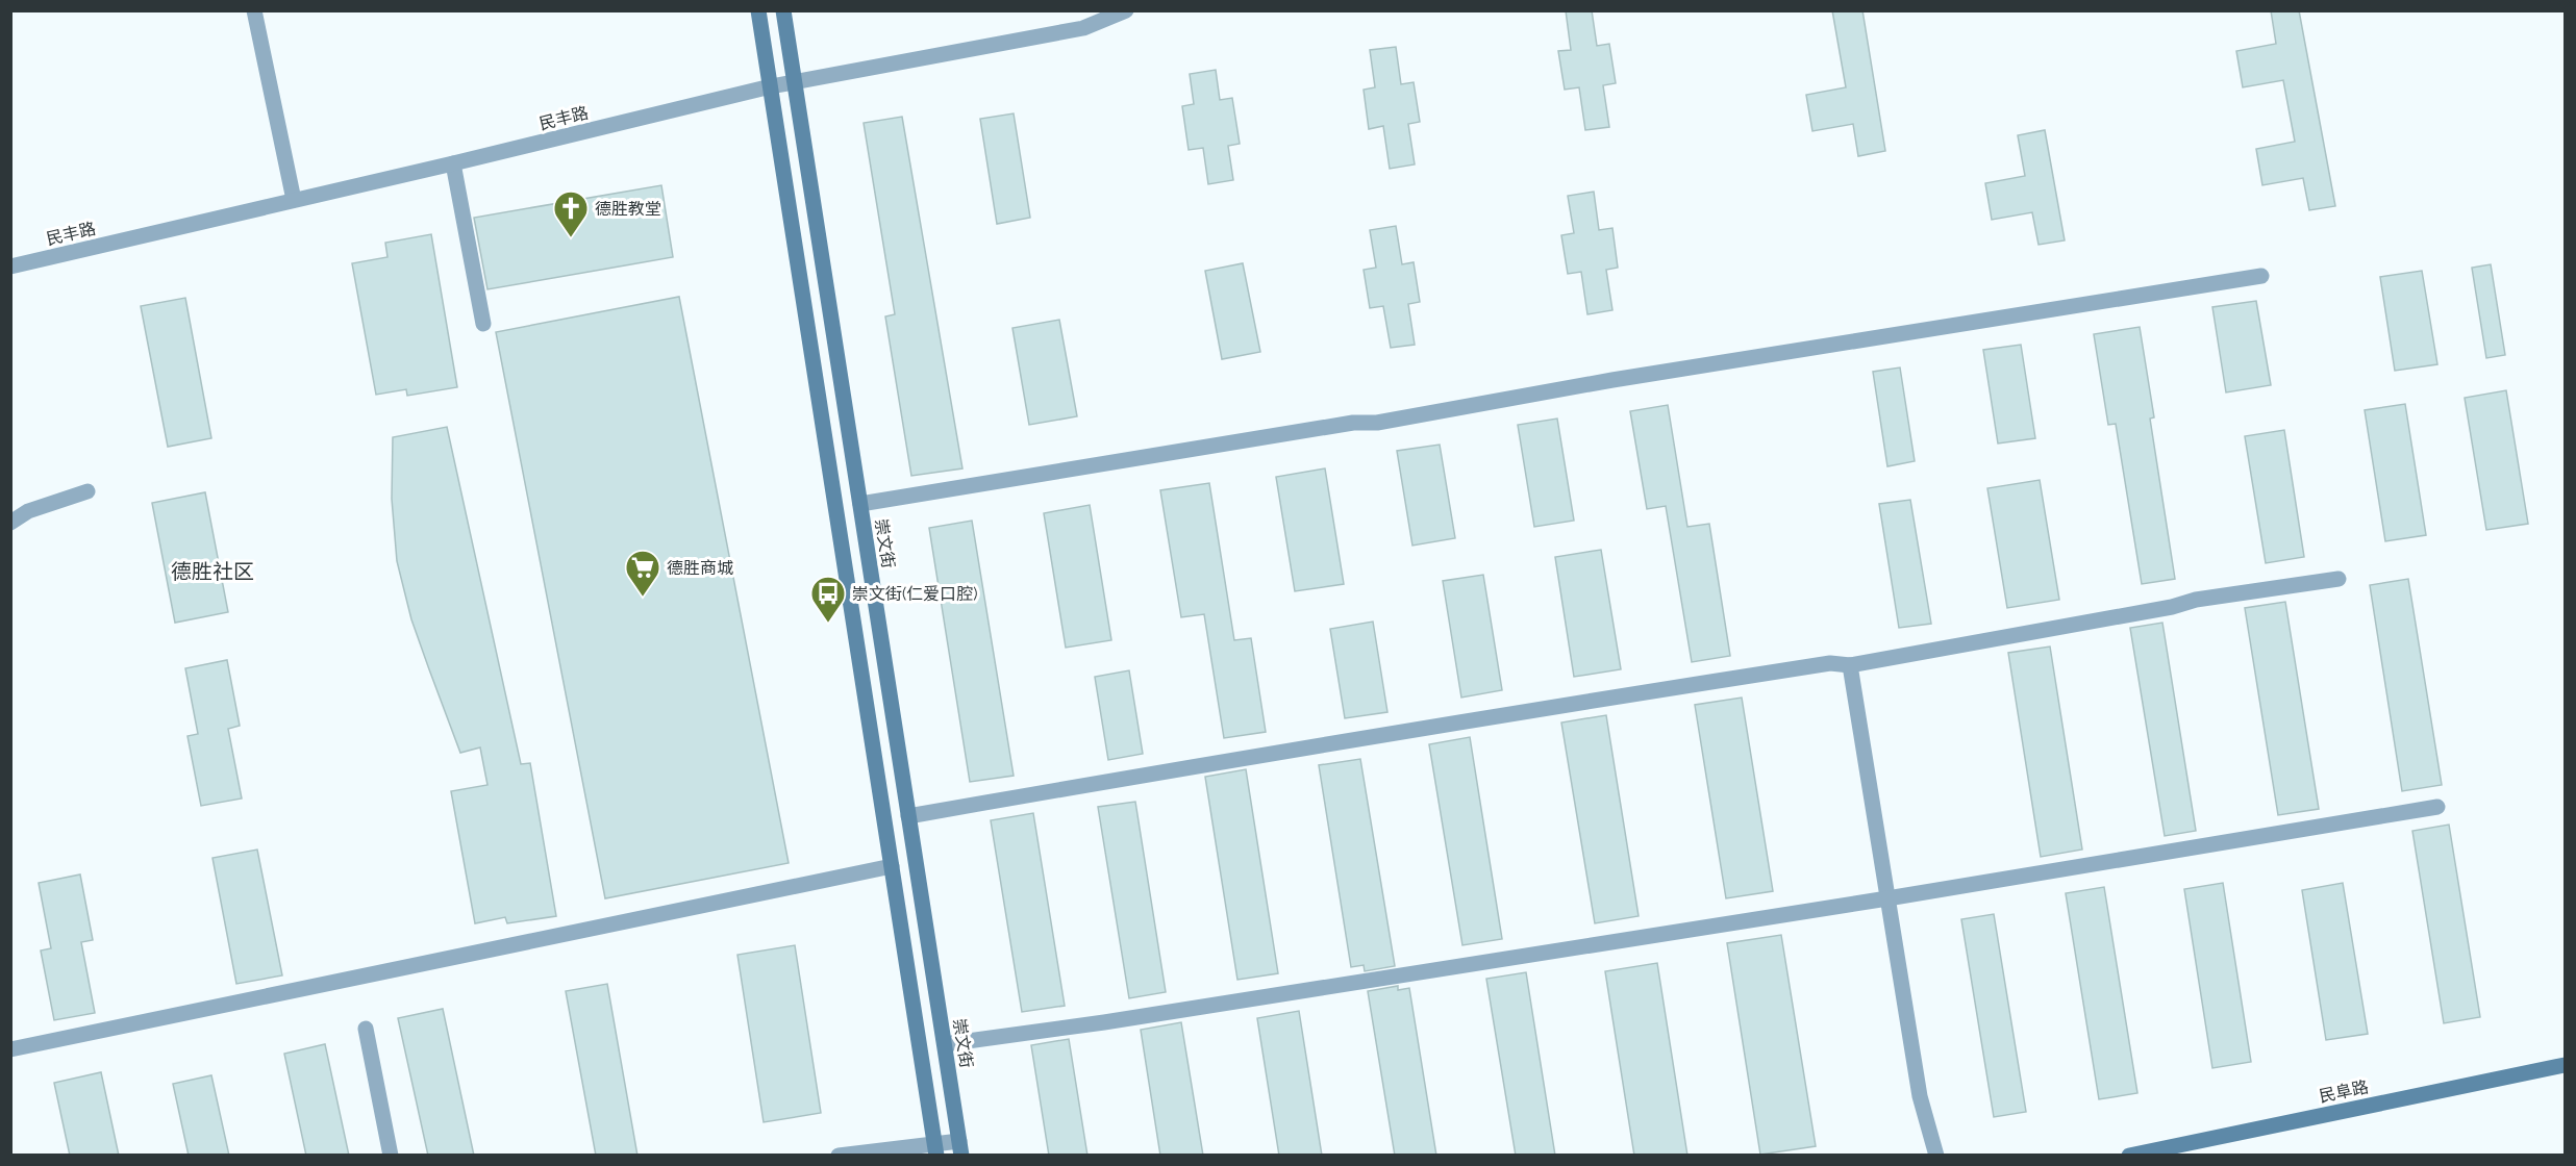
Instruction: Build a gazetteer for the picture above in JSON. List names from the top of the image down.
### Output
{
  "streets": {
    "street": ["民丰路", "崇文街", "民阜路"]
  },
  "crossings": [
    ["民丰路", "崇文街"]
  ],
  "districts": ["德胜社区"],
  "places": {
    "church": ["德胜教堂"],
    "supermarket": ["德胜商城"],
    "bus stop": ["崇文街(仁爱口腔)"]
  }
}
